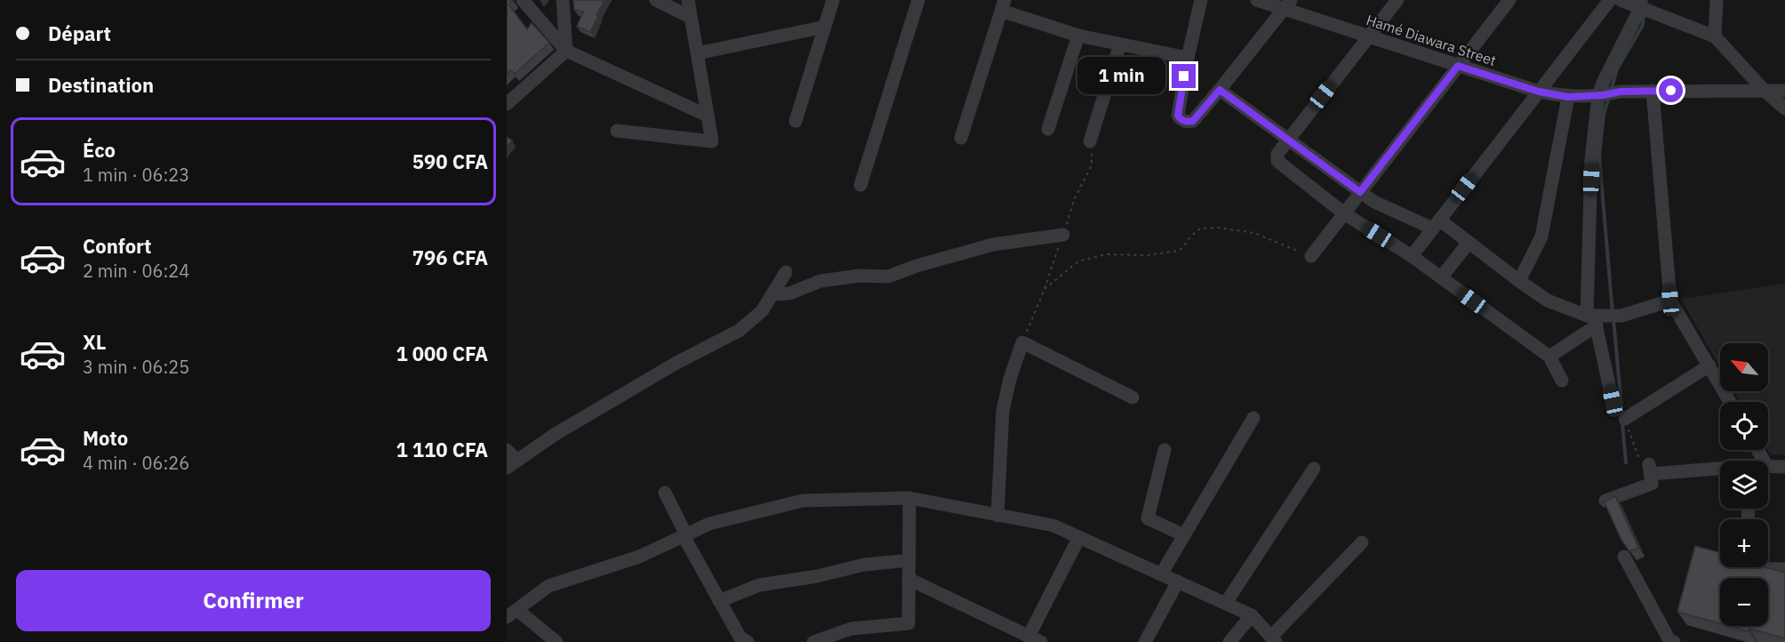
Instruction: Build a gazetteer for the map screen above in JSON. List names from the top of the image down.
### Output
{
  "streets": {
    "street": ["Hamé Diawara Street"]
  },
  "north": "top left",
  "page": {
    "banner": ["Départ", "Destination"],
    "bubble": "1 min",
    "list": [
      {
        "name": "Éco",
        "note": "1 min · 06:23",
        "value": "590 CFA"
      },
      {
        "name": "Confort",
        "note": "2 min · 06:24",
        "value": "796 CFA"
      },
      {
        "name": "XL",
        "note": "3 min · 06:25",
        "value": "1 000 CFA"
      },
      {
        "name": "Moto",
        "note": "4 min · 06:26",
        "value": "1 110 CFA"
      }
    ],
    "map_buttons": ["+", "−"],
    "buttons": "Confirmer"
  }
}
